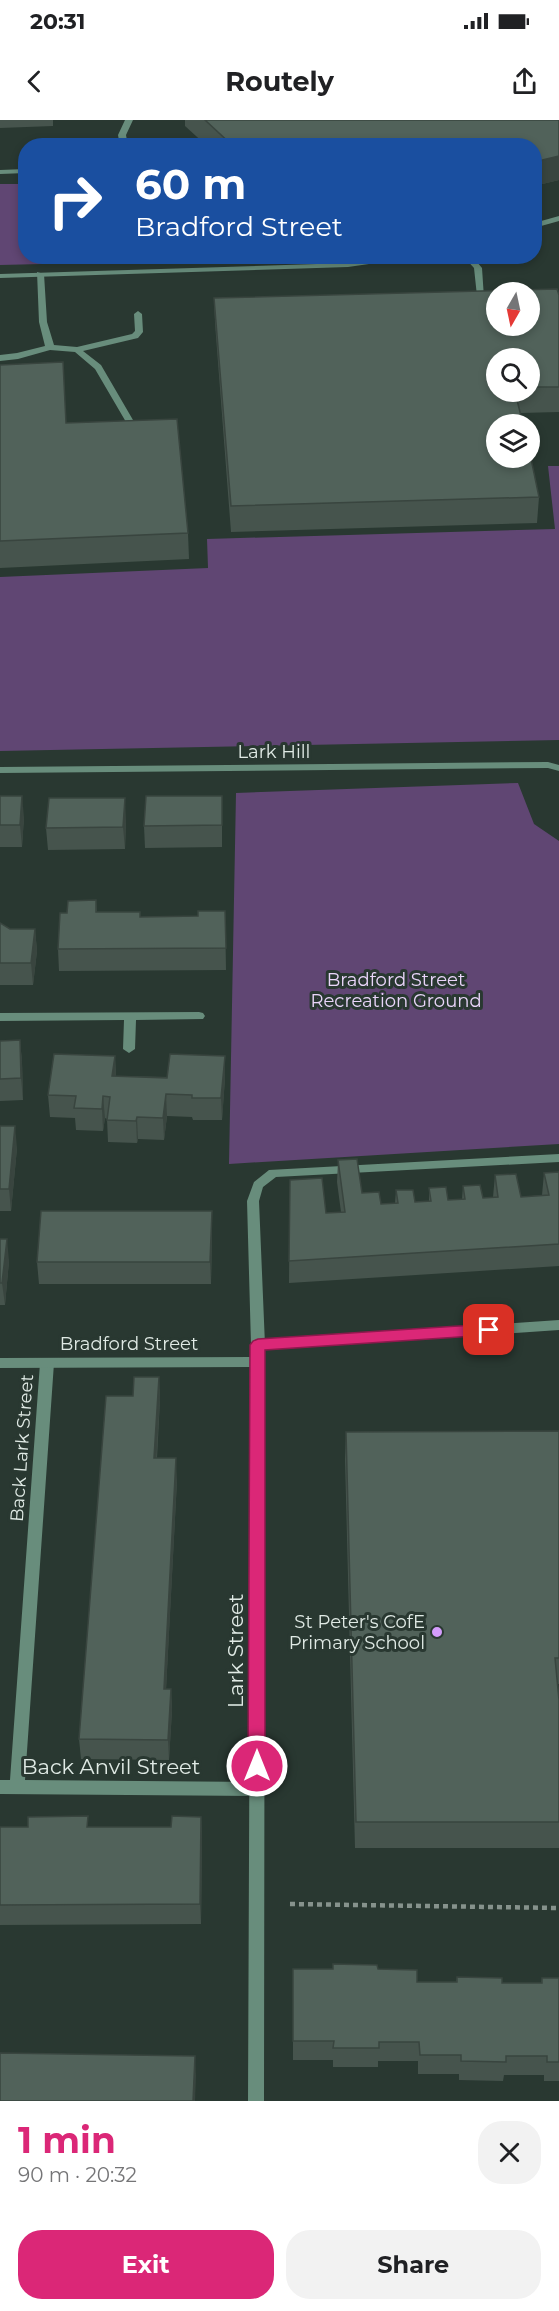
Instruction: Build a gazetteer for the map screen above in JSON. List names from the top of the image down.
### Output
{
  "streets": {
    "street": [
      "Lark Hill",
      "Bradford Street",
      "Back Lark Street",
      "Lark Street",
      "Back Anvil Street"
    ]
  },
  "crossings": [
    ["Bradford Street", "Back Lark Street"],
    ["Bradford Street", "Lark Street"],
    ["Back Lark Street", "Back Anvil Street"],
    ["Lark Street", "Back Anvil Street"]
  ],
  "parks": ["Bradford Street Recreation Ground"],
  "places": ["St Peter's CofE Primary School"],
  "north": "bottom",
  "page": {
    "status": "20:31",
    "header": "Routely",
    "turn": ["60 m", "Bradford Street"],
    "heading": ["1 min", "90 m · 20:32"],
    "buttons": ["Exit", "Share"]
  }
}
